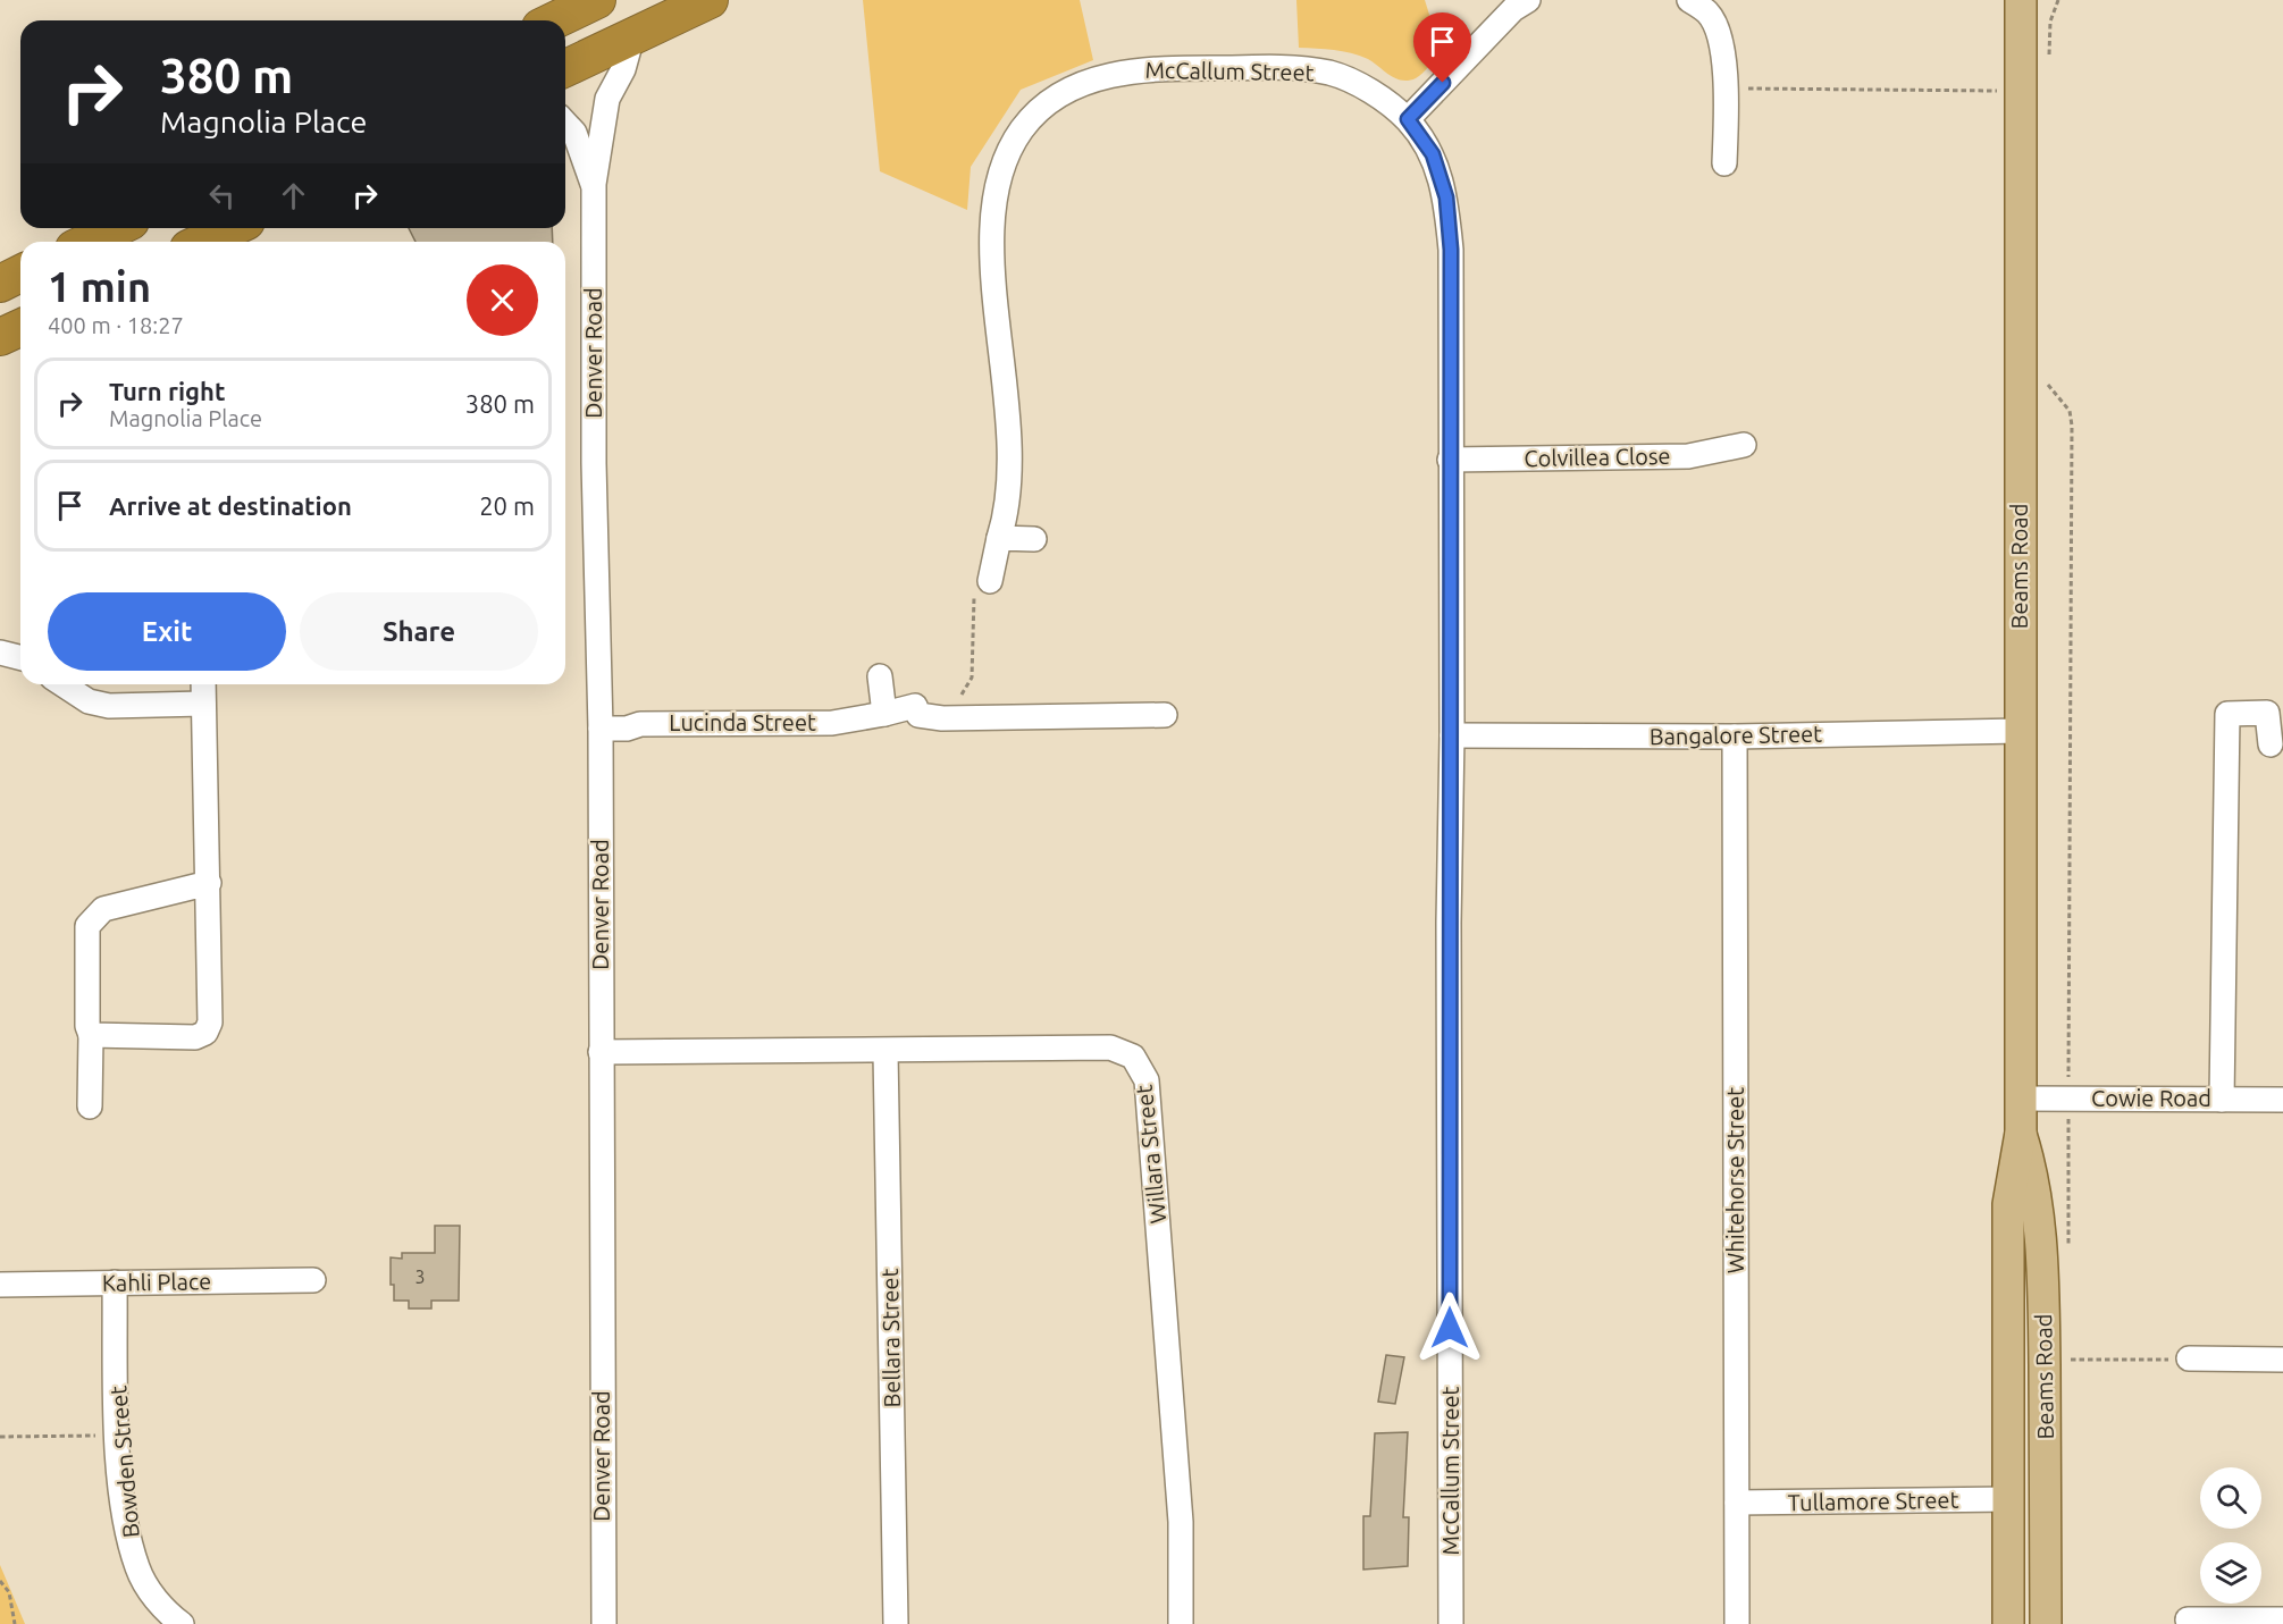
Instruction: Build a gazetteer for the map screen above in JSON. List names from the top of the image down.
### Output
{
  "streets": {
    "main road": ["Beams Road"],
    "street": [
      "McCallum Street",
      "Denver Road",
      "Colvillea Close",
      "Lucinda Street",
      "Bangalore Street",
      "Cowie Road",
      "Willara Street",
      "Whitehorse Street",
      "Kahli Place",
      "Bellara Street",
      "Bowden Street",
      "Tullamore Street"
    ]
  },
  "crossings": [
    ["McCallum Street", "Colvillea Close"],
    ["McCallum Street", "Bangalore Street"],
    ["Denver Road", "Lucinda Street"],
    ["Denver Road", "Willara Street"],
    ["Beams Road", "Bangalore Street"],
    ["Beams Road", "Cowie Road"],
    ["Beams Road", "Tullamore Street"],
    ["Bangalore Street", "Whitehorse Street"],
    ["Willara Street", "Bellara Street"],
    ["Whitehorse Street", "Tullamore Street"],
    ["Kahli Place", "Bowden Street"]
  ],
  "house_numbers": ["3"],
  "page": {
    "turn": ["380 m", "Magnolia Place"],
    "heading": ["1 min", "400 m · 18:27"],
    "list": [
      {
        "name": "Turn right",
        "note": "Magnolia Place",
        "value": "380 m"
      },
      {
        "name": "Arrive at destination",
        "value": "20 m"
      }
    ],
    "buttons": ["Exit", "Share"]
  }
}
